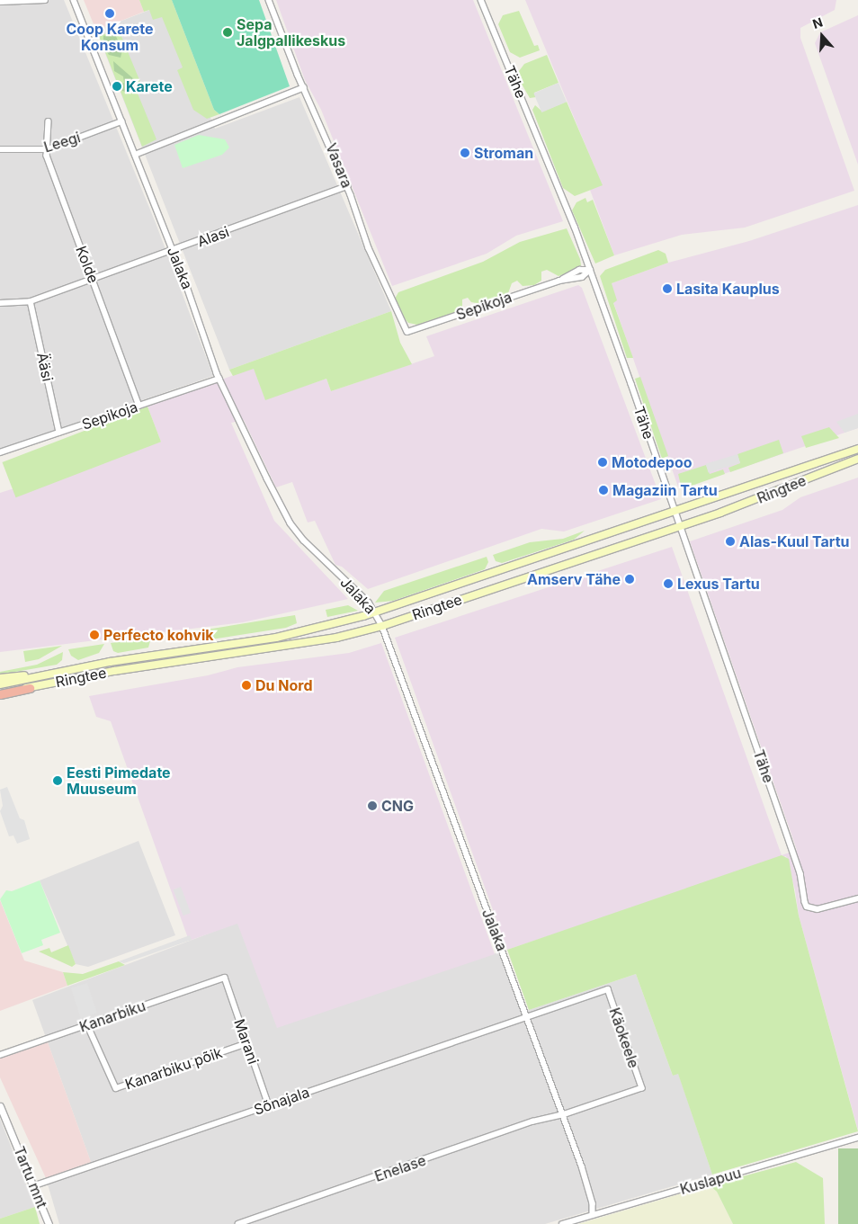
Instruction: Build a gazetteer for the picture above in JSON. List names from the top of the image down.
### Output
{
  "streets": {
    "main road": ["Ringtee"],
    "street": [
      "Tähe",
      "Leegi",
      "Vasara",
      "Alasi",
      "Kolde",
      "Jalaka",
      "Sepikoja",
      "Ääsi",
      "Kanarbiku",
      "Käokeele",
      "Marani",
      "Kanarbiku põik",
      "Sõnajala",
      "Enelase",
      "Tartu mnt",
      "Kuslapuu"
    ]
  },
  "crossings": [
    ["Tähe", "Sepikoja"],
    ["Tähe", "Ringtee"],
    ["Leegi", "Kolde"],
    ["Leegi", "Jalaka"],
    ["Vasara", "Alasi"],
    ["Vasara", "Sepikoja"],
    ["Alasi", "Kolde"],
    ["Alasi", "Jalaka"],
    ["Alasi", "Ääsi"],
    ["Kolde", "Sepikoja"],
    ["Jalaka", "Sepikoja"],
    ["Jalaka", "Ringtee"],
    ["Jalaka", "Käokeele"],
    ["Jalaka", "Sõnajala"],
    ["Jalaka", "Enelase"],
    ["Jalaka", "Kuslapuu"],
    ["Sepikoja", "Ääsi"],
    ["Kanarbiku", "Marani"],
    ["Kanarbiku", "Kanarbiku põik"],
    ["Käokeele", "Sõnajala"],
    ["Käokeele", "Enelase"],
    ["Marani", "Kanarbiku põik"],
    ["Marani", "Sõnajala"],
    ["Sõnajala", "Tartu mnt"]
  ],
  "places": [
    "Coop Karete Konsum",
    "Sepa Jalgpallikeskus",
    "Karete",
    "Stroman",
    "Lasita Kauplus",
    "Motodepoo",
    "Magaziin Tartu",
    "Alas-Kuul Tartu",
    "Amserv Tähe",
    "Lexus Tartu",
    "Perfecto kohvik",
    "Du Nord",
    "Eesti Pimedate Muuseum",
    "CNG"
  ],
  "north": "top"
}
